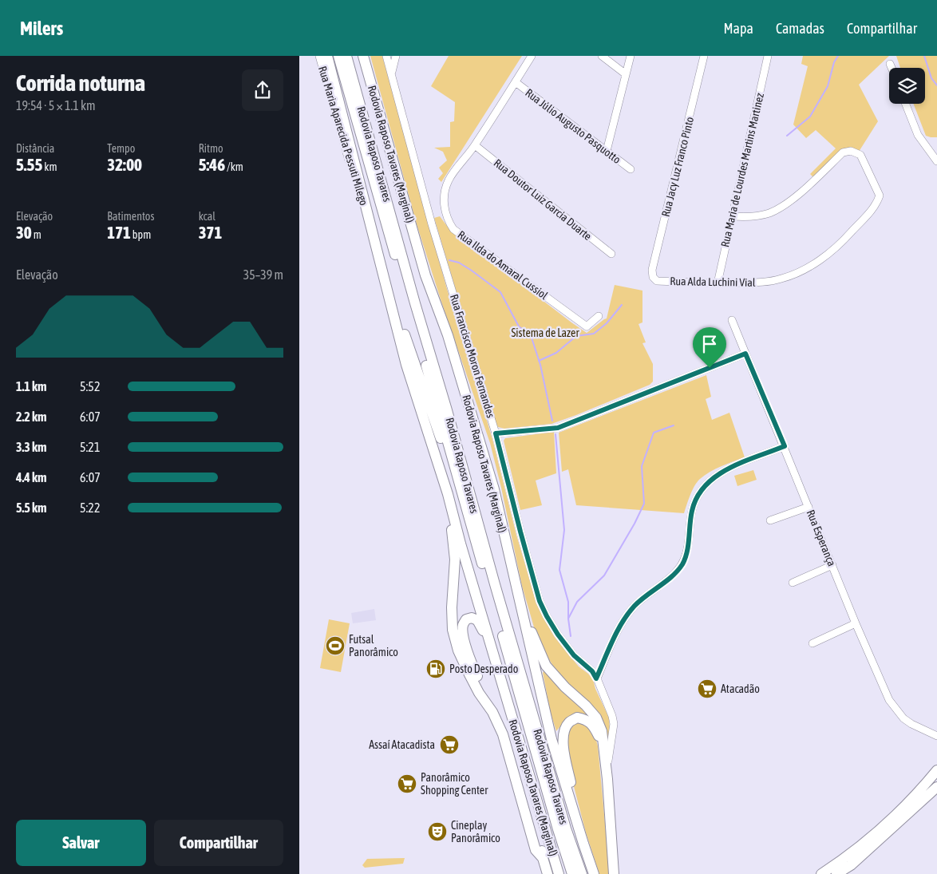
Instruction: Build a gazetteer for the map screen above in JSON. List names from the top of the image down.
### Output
{
  "streets": {
    "highway": ["Rodovia Raposo Tavares", "Rodovia Raposo Tavares (Marginal)"],
    "main road": ["Rua Maria Aparecida Pessuti Milego"],
    "street": [
      "Rua Júlio Augusto Pasquotto",
      "Rua Jacy Luz Franco Pinto",
      "Rua Maria de Lourdes Martins Martinez",
      "Rua Doutor Luiz Garcia Duarte",
      "Rua Ilda do Amaral Cussiol",
      "Rua Alda Luchini Vial",
      "Rua Francisco Moron Fernandes",
      "Rua Esperança"
    ]
  },
  "crossings": [
    ["Rua Júlio Augusto Pasquotto", "Rua Ilda do Amaral Cussiol"],
    ["Rua Maria Aparecida Pessuti Milego", "Rodovia Raposo Tavares (Marginal)"],
    ["Rua Jacy Luz Franco Pinto", "Rua Alda Luchini Vial"],
    ["Rua Maria de Lourdes Martins Martinez", "Rua Alda Luchini Vial"],
    ["Rua Doutor Luiz Garcia Duarte", "Rua Ilda do Amaral Cussiol"]
  ],
  "parks": ["Sistema de Lazer"],
  "places": {
    "sports": ["Futsal Panorâmico"],
    "fuel station": ["Posto Desperado"],
    "supermarket": ["Atacadão", "Assaí Atacadista", "Panorâmico Shopping Center"],
    "theatre": ["Cineplay Panorâmico"]
  },
  "page": {
    "header": "Milers",
    "nav": ["Mapa", "Camadas", "Compartilhar"],
    "heading": ["Corrida noturna", "19:54 · 5 × 1.1 km"],
    "stats": [
      ["Distância", "5.55 km"],
      ["Tempo", "32:00"],
      ["Ritmo", "5:46 /km"],
      ["Elevação", "30 m"],
      ["Batimentos", "171 bpm"],
      ["kcal", "371"]
    ],
    "chart": ["Elevação", "35–39 m"],
    "list": [
      {
        "name": "1.1 km",
        "note": "5:52"
      },
      {
        "name": "2.2 km",
        "note": "6:07"
      },
      {
        "name": "3.3 km",
        "note": "5:21"
      },
      {
        "name": "4.4 km",
        "note": "6:07"
      },
      {
        "name": "5.5 km",
        "note": "5:22"
      }
    ],
    "buttons": ["Salvar", "Compartilhar"]
  }
}
